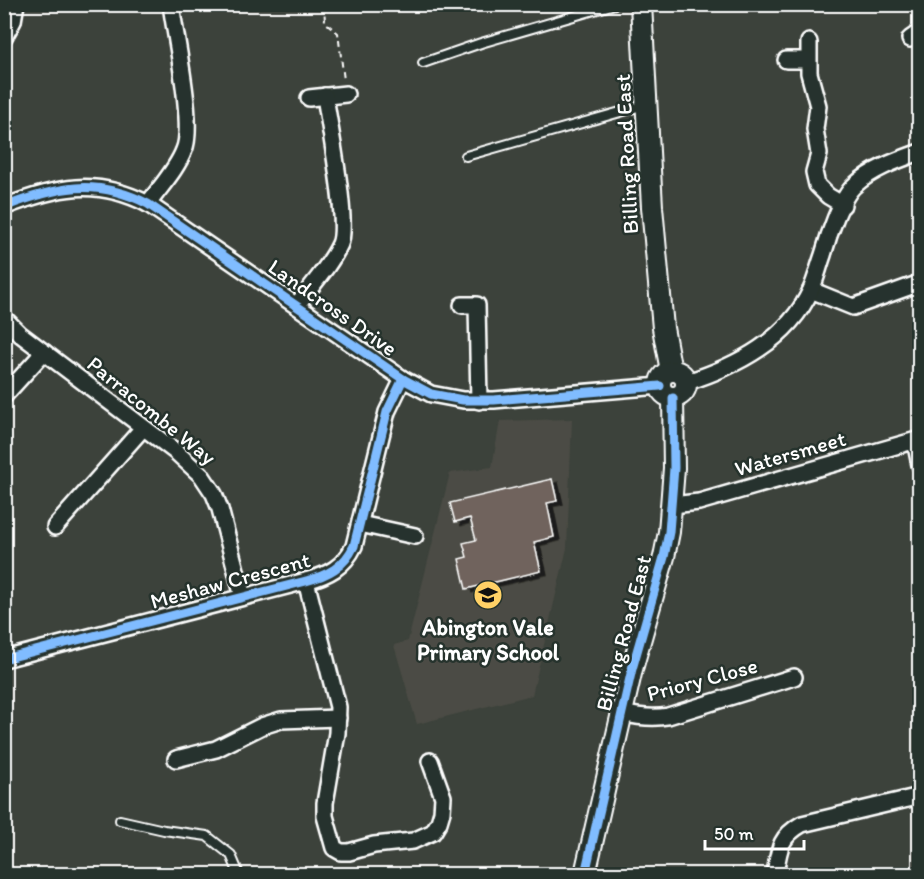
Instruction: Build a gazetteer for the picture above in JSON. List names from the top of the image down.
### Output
{
  "streets": {
    "street": [
      "Billing Road East",
      "Landcross Drive",
      "Parracombe Way",
      "Watersmeet",
      "Meshaw Crescent",
      "Priory Close"
    ]
  },
  "crossings": [
    ["Billing Road East", "Landcross Drive"],
    ["Billing Road East", "Watersmeet"],
    ["Billing Road East", "Priory Close"],
    ["Landcross Drive", "Meshaw Crescent"],
    ["Parracombe Way", "Meshaw Crescent"]
  ],
  "places": {
    "school or university": ["Abington Vale Primary School"]
  },
  "scale_bar": "50 m"
}
